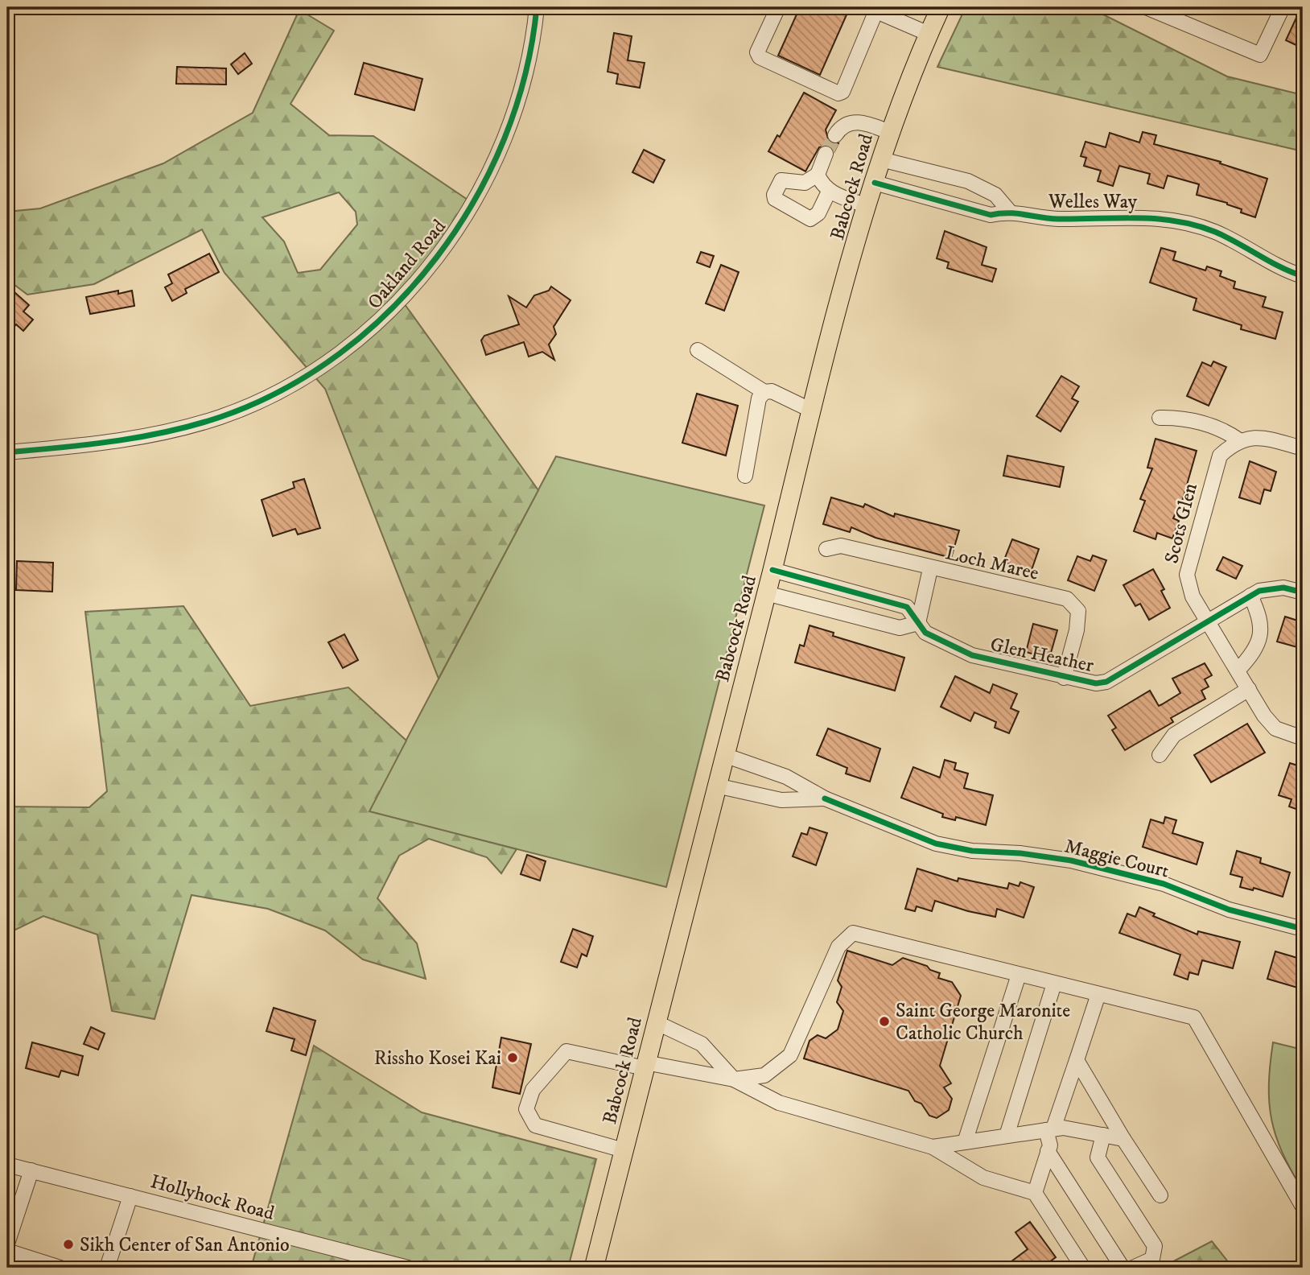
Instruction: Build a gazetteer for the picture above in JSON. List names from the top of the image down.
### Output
{
  "streets": {
    "main road": ["Babcock Road"],
    "street": [
      "Welles Way",
      "Oakland Road",
      "Scots Glen",
      "Loch Maree",
      "Glen Heather",
      "Maggie Court",
      "Hollyhock Road"
    ]
  },
  "crossings": [
    ["Babcock Road", "Welles Way"],
    ["Babcock Road", "Glen Heather"],
    ["Babcock Road", "Maggie Court"],
    ["Scots Glen", "Glen Heather"],
    ["Loch Maree", "Glen Heather"]
  ],
  "places": ["Saint George Maronite Catholic Church", "Rissho Kosei Kai", "Sikh Center of San Antonio"]
}
